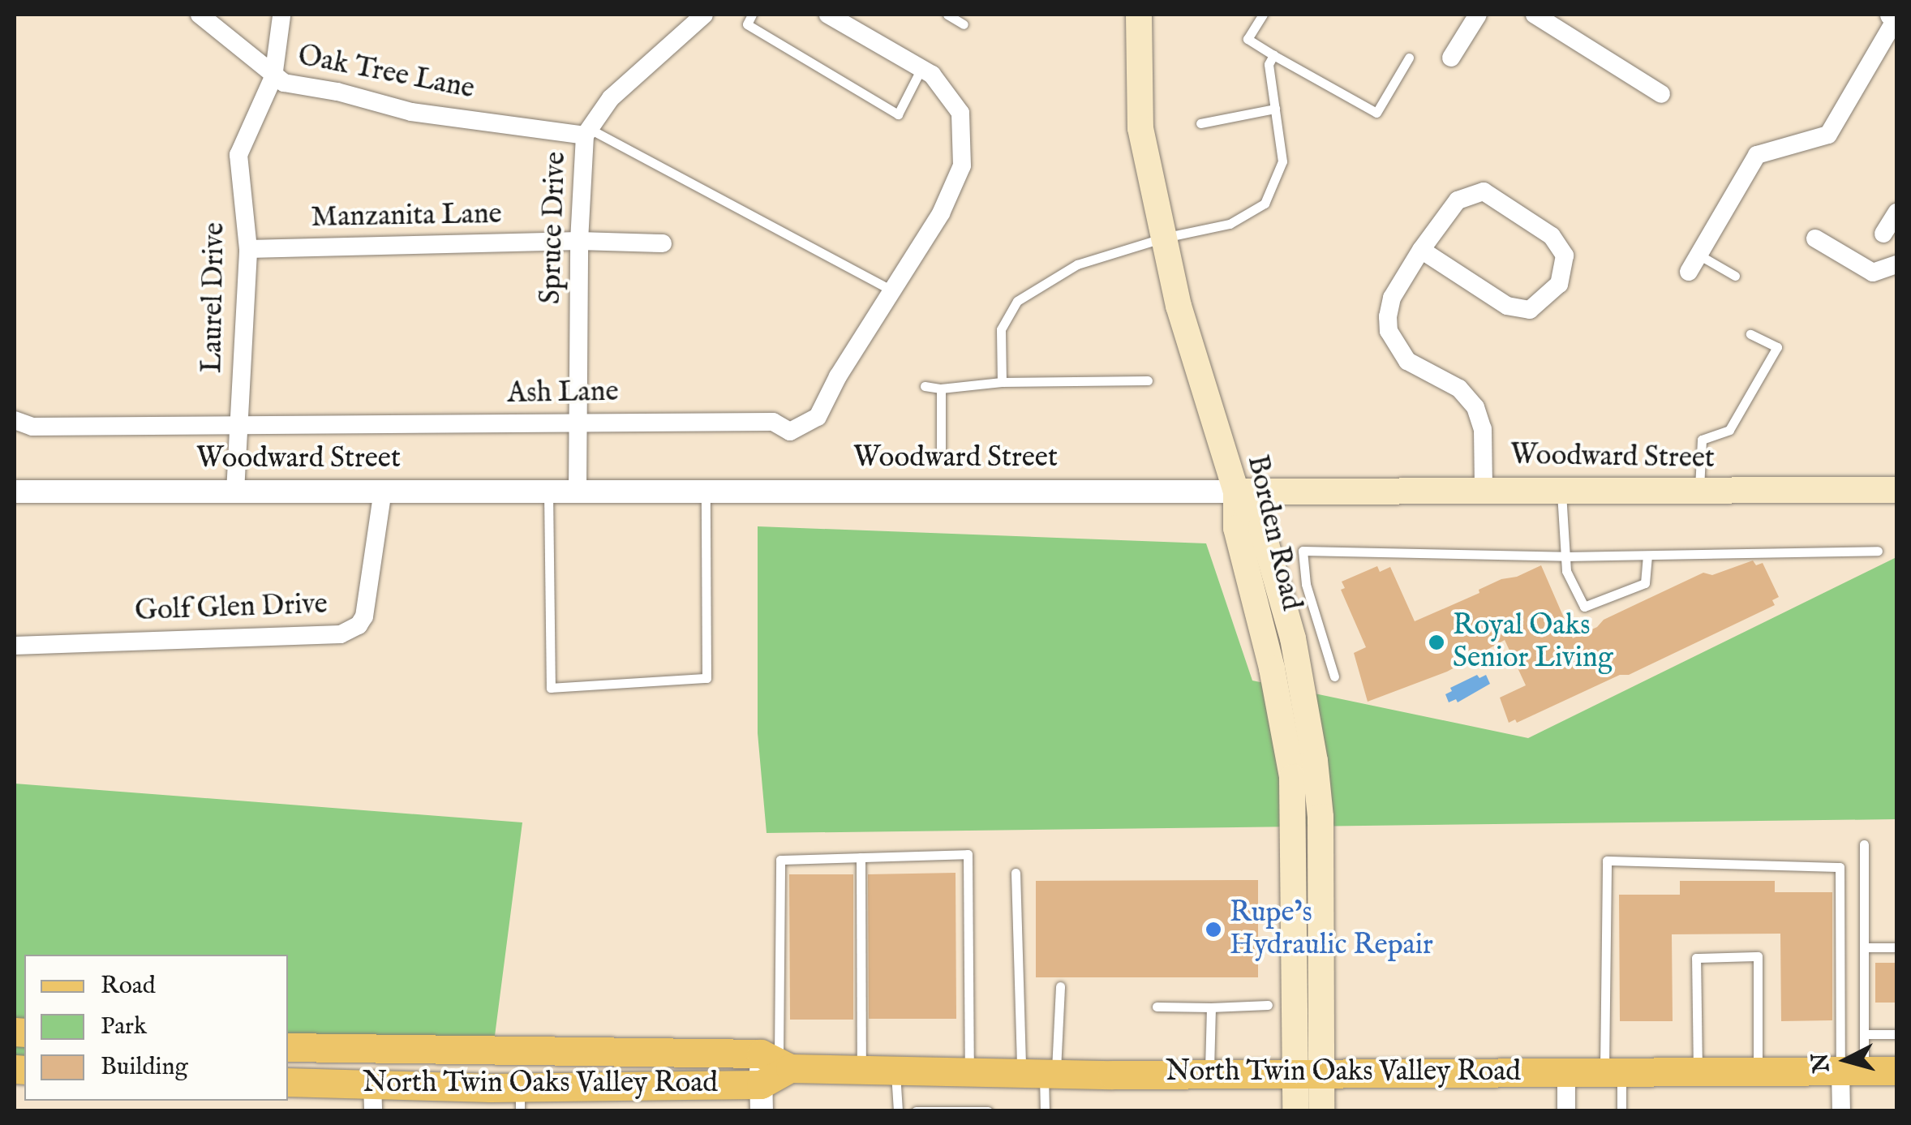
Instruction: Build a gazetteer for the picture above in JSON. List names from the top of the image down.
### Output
{
  "streets": {
    "main road": ["Woodward Street", "Borden Road", "North Twin Oaks Valley Road"],
    "street": [
      "Oak Tree Lane",
      "Manzanita Lane",
      "Spruce Drive",
      "Laurel Drive",
      "Ash Lane",
      "Golf Glen Drive"
    ]
  },
  "crossings": [
    ["Oak Tree Lane", "Spruce Drive"],
    ["Oak Tree Lane", "Laurel Drive"],
    ["Manzanita Lane", "Spruce Drive"],
    ["Manzanita Lane", "Laurel Drive"],
    ["Spruce Drive", "Ash Lane"],
    ["Spruce Drive", "Woodward Street"],
    ["Laurel Drive", "Ash Lane"],
    ["Laurel Drive", "Woodward Street"],
    ["Woodward Street", "Borden Road"],
    ["Woodward Street", "Golf Glen Drive"],
    ["Borden Road", "North Twin Oaks Valley Road"]
  ],
  "places": ["Royal Oaks Senior Living", "Rupe’s Hydraulic Repair"],
  "legend": ["Road", "Park", "Building"],
  "north": "left"
}
